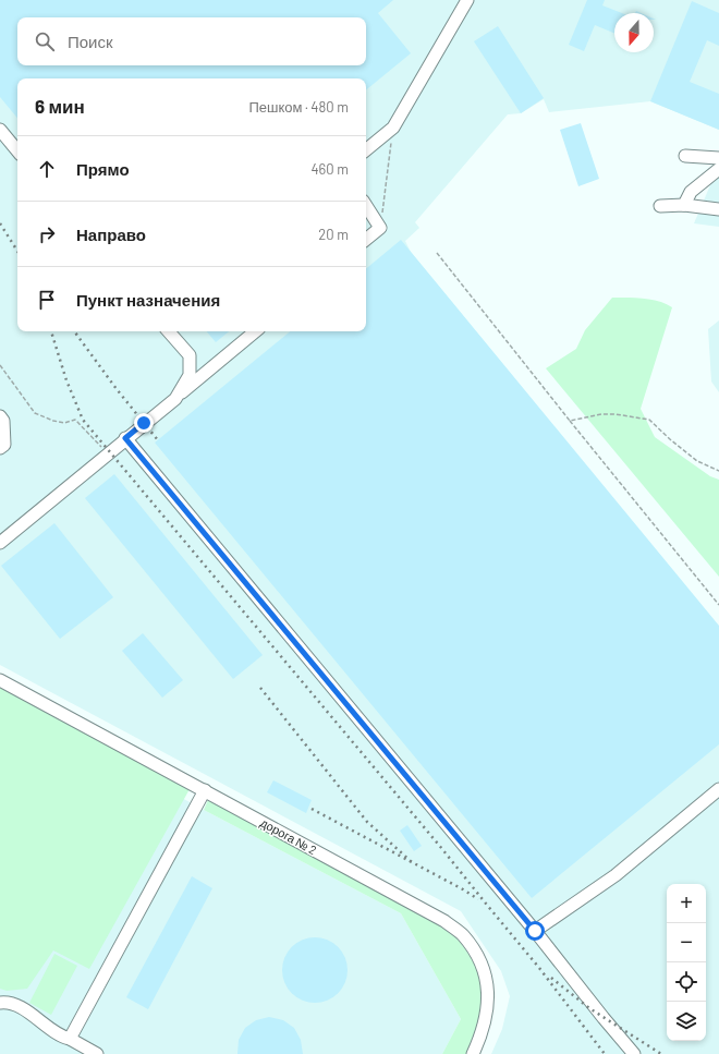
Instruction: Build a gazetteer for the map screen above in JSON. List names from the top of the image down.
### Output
{
  "streets": {
    "street": ["дорога № 2"]
  },
  "north": "bottom",
  "page": {
    "search": "Поиск",
    "heading": ["6 мин", "Пешком · 480 m"],
    "list": [
      ["Прямо", "460 m"],
      ["Направо", "20 m"],
      "Пункт назначения"
    ],
    "map_buttons": ["+", "−"]
  }
}
